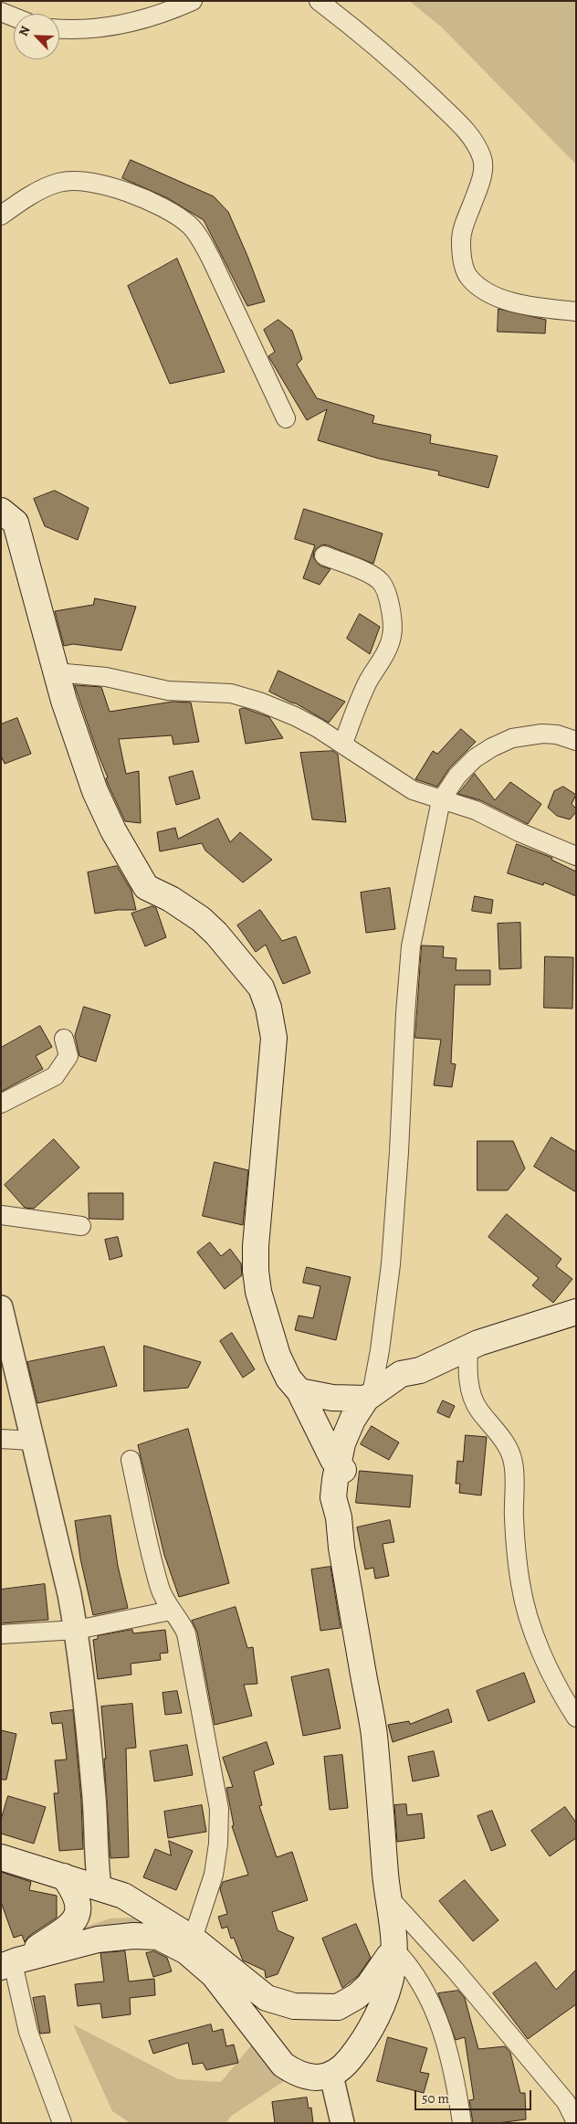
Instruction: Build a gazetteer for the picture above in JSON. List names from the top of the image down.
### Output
{
  "scale_bar": "50 m",
  "north": "top left"
}
